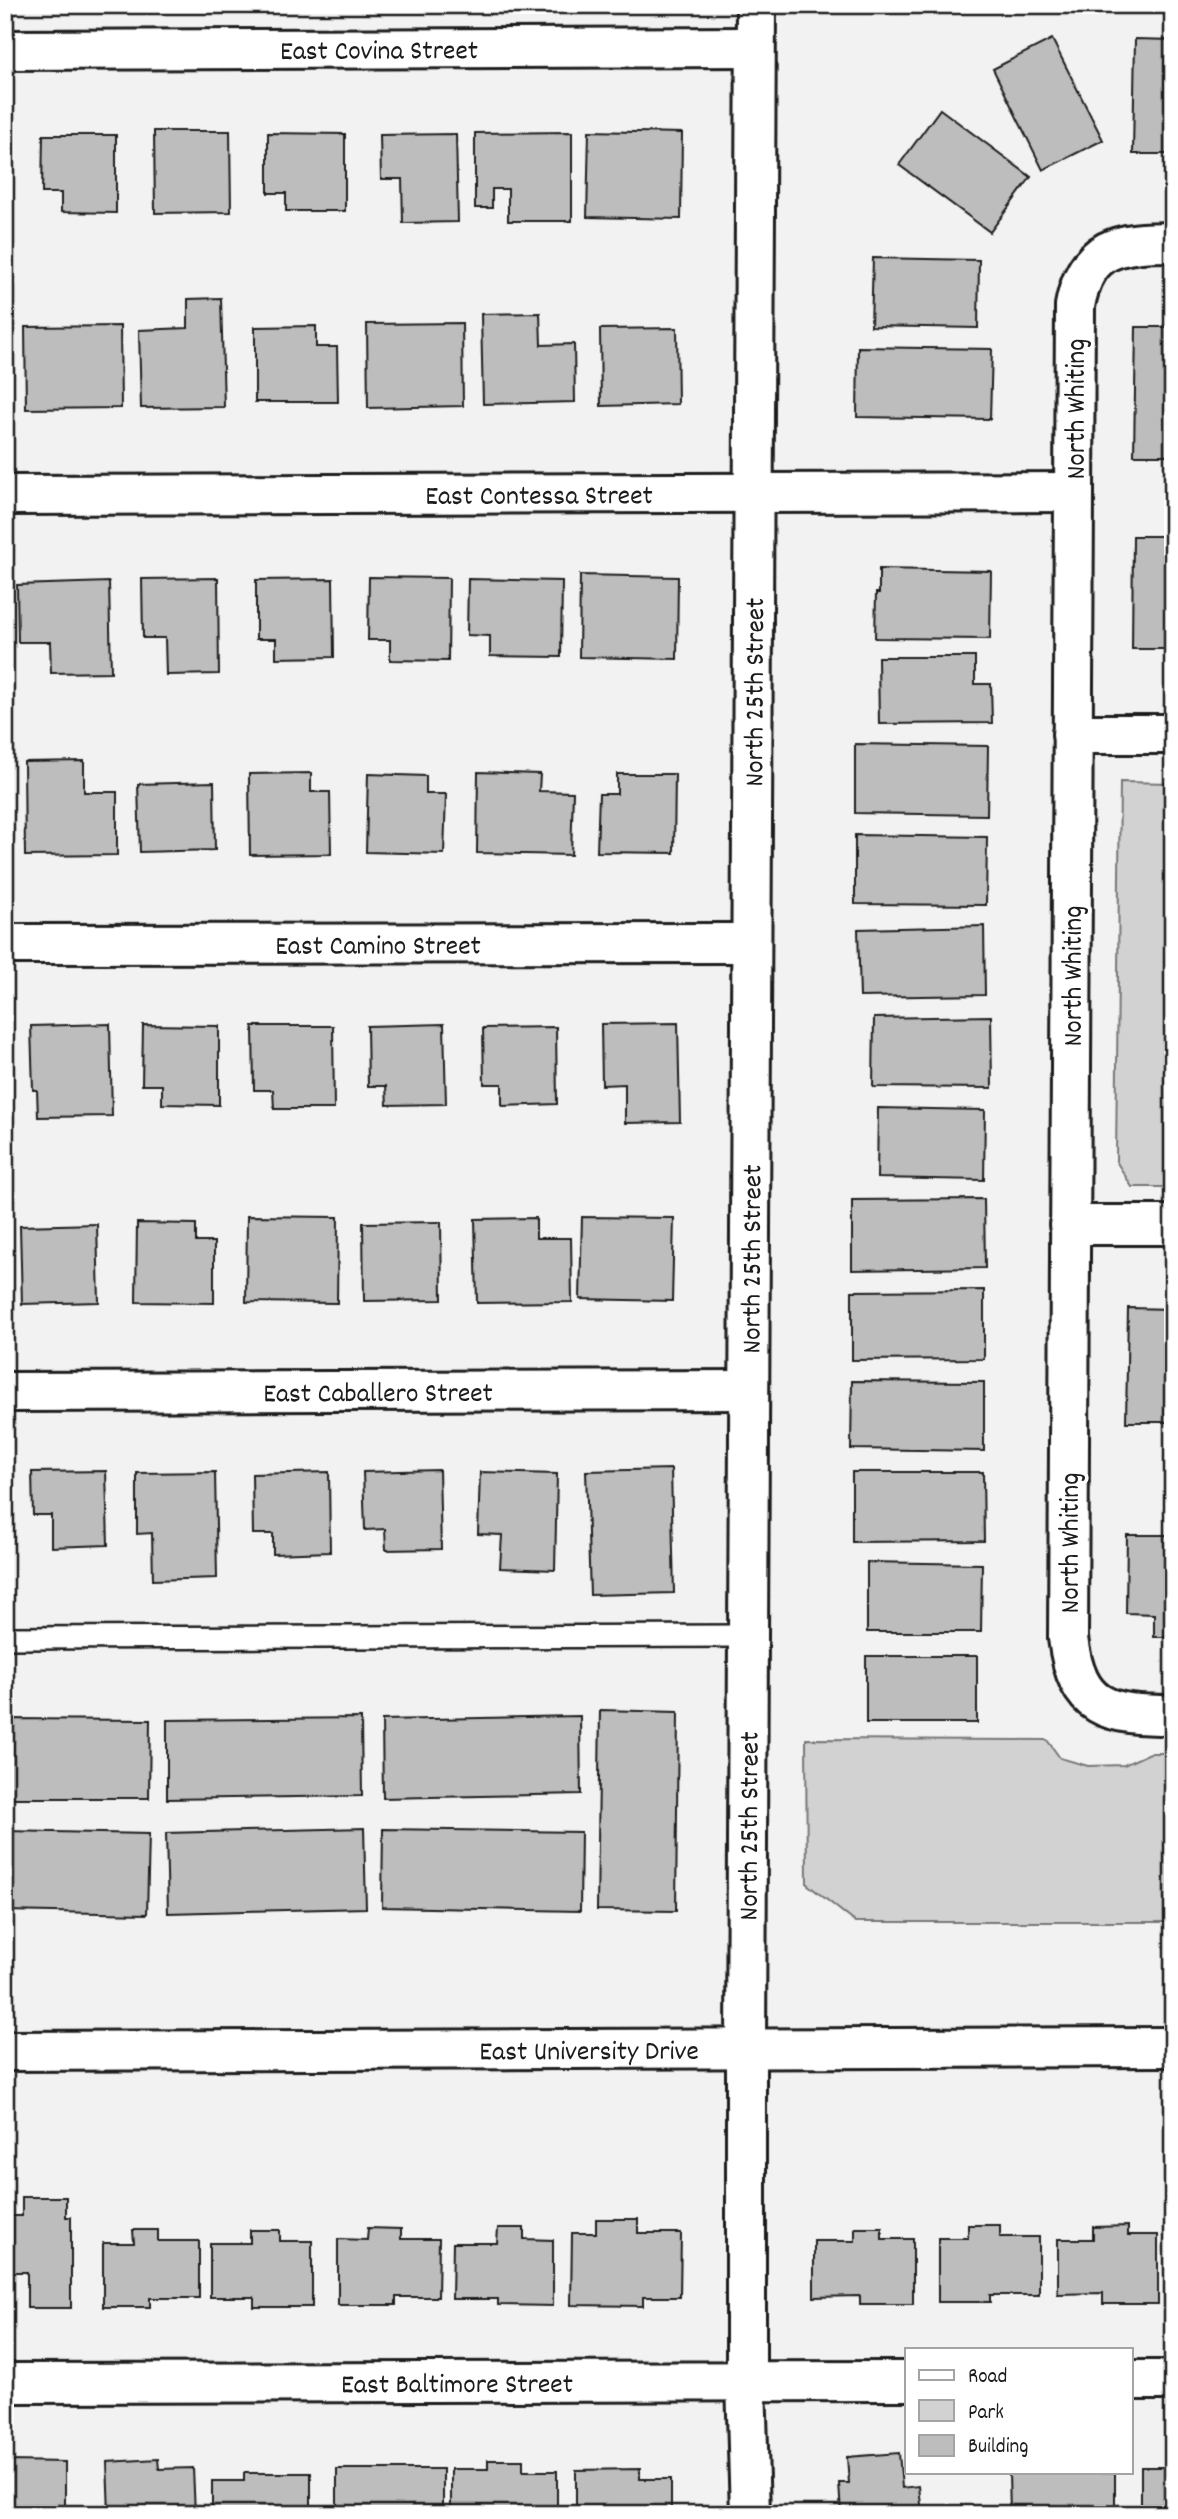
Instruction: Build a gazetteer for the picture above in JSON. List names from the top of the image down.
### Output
{
  "streets": {
    "street": [
      "East Covina Street",
      "North Whiting",
      "East Contessa Street",
      "North 25th Street",
      "East Camino Street",
      "East Caballero Street",
      "East University Drive",
      "East Baltimore Street"
    ]
  },
  "crossings": [
    ["East Covina Street", "North 25th Street"],
    ["North Whiting", "East Contessa Street"],
    ["East Contessa Street", "North 25th Street"],
    ["North 25th Street", "East Camino Street"],
    ["North 25th Street", "East Caballero Street"],
    ["North 25th Street", "East University Drive"],
    ["North 25th Street", "East Baltimore Street"]
  ],
  "legend": ["Road", "Park", "Building"]
}
